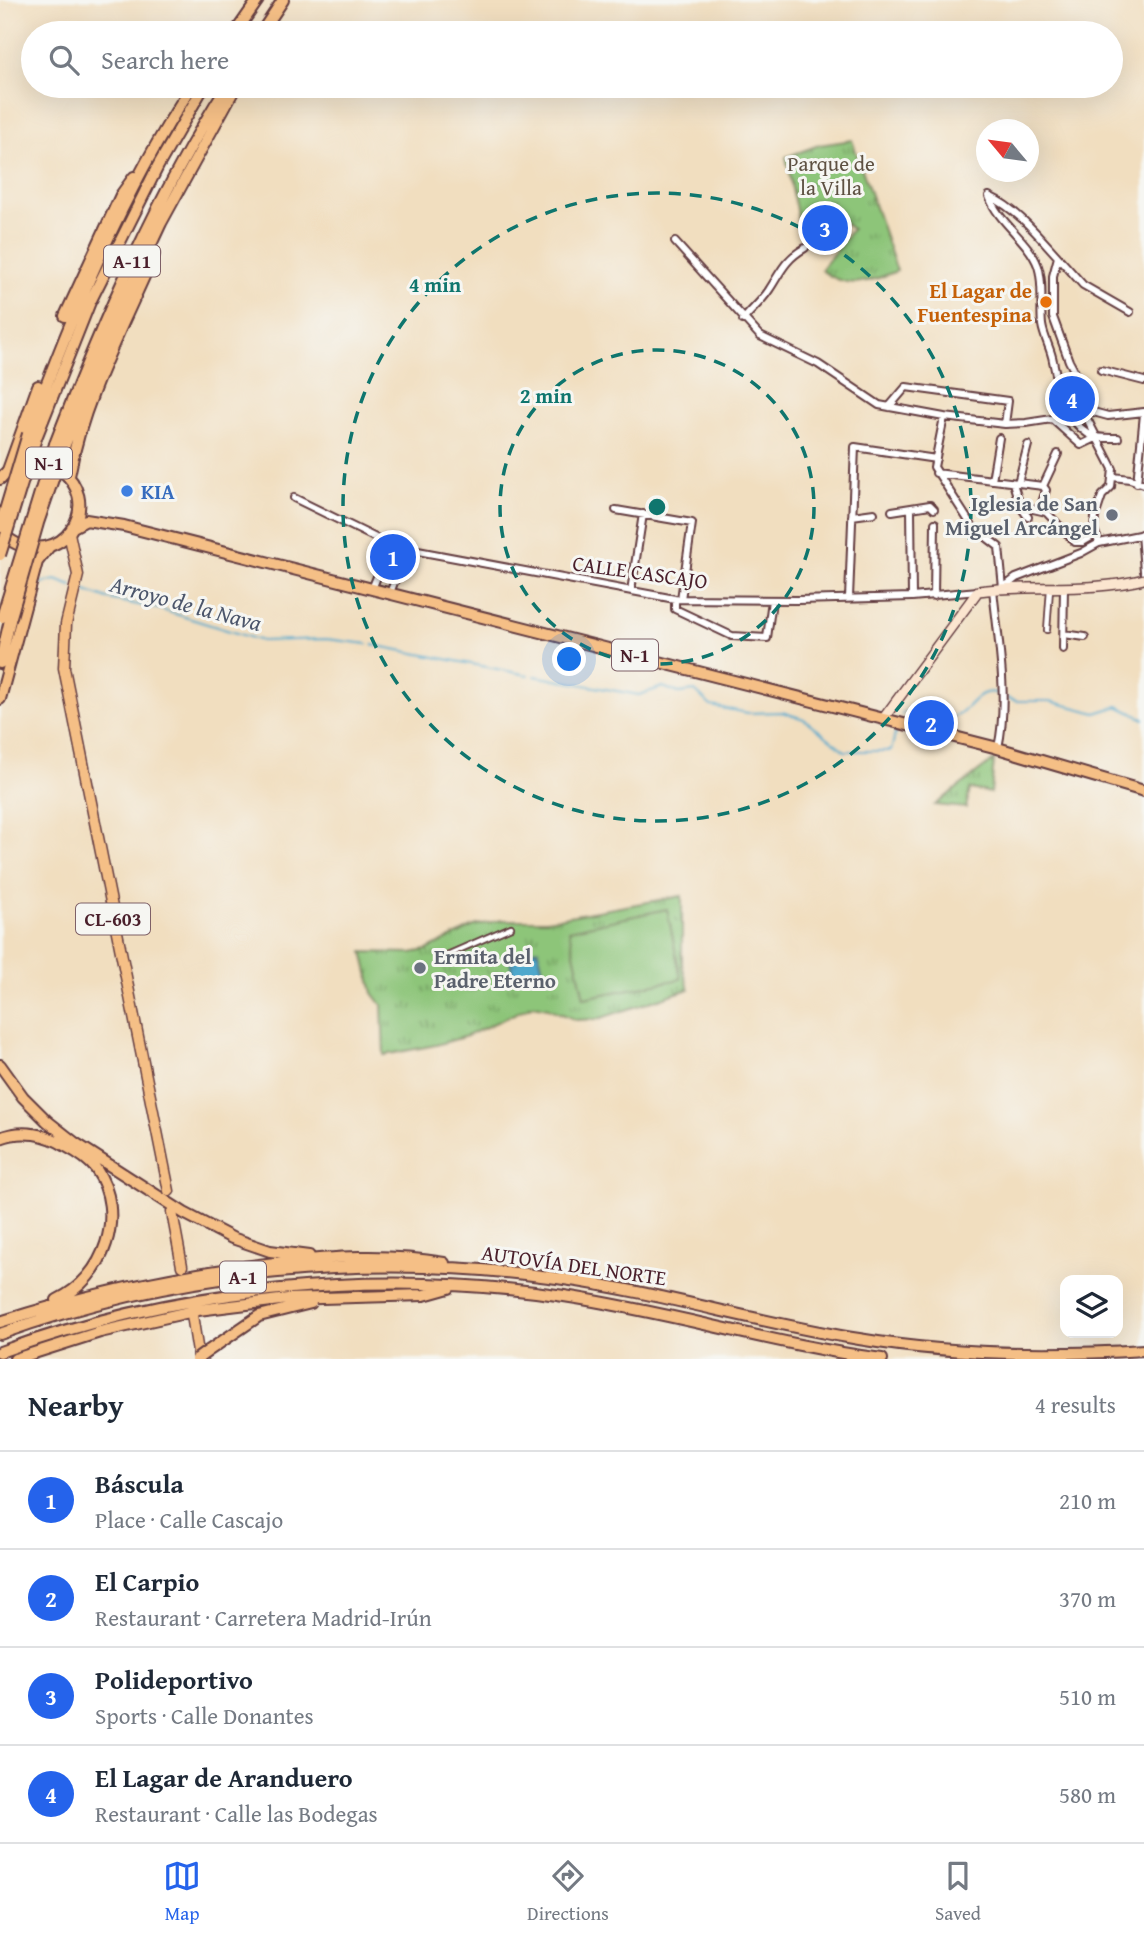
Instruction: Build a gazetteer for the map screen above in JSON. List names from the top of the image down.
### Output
{
  "streets": {
    "highway": [
      "A-11",
      "N-1",
      "AUTOVÍA DEL NORTE",
      "A-1"
    ],
    "main road": ["CALLE CASCAJO", "CL-603"]
  },
  "crossings": [
    ["N-1", "CL-603"]
  ],
  "water": ["Arroyo de la Nava"],
  "parks": ["Parque de la Villa"],
  "places": [
    "El Lagar de Fuentespina",
    "KIA",
    "Iglesia de San Miguel Arcángel",
    "Ermita del Padre Eterno"
  ],
  "north": "top left",
  "page": {
    "search": "Search here",
    "pins": [
      "3",
      "4",
      "1",
      "2"
    ],
    "heading": ["Nearby", "4 results"],
    "list": [
      {
        "mark": "1",
        "name": "Báscula",
        "note": "Place · Calle Cascajo",
        "value": "210 m"
      },
      {
        "mark": "2",
        "name": "El Carpio",
        "note": "Restaurant · Carretera Madrid-Irún",
        "value": "370 m"
      },
      {
        "mark": "3",
        "name": "Polideportivo",
        "note": "Sports · Calle Donantes",
        "value": "510 m"
      },
      {
        "mark": "4",
        "name": "El Lagar de Aranduero",
        "note": "Restaurant · Calle las Bodegas",
        "value": "580 m"
      }
    ],
    "nav": ["Map", "Directions", "Saved"]
  },
  "rings": ["4 min", "2 min"]
}
